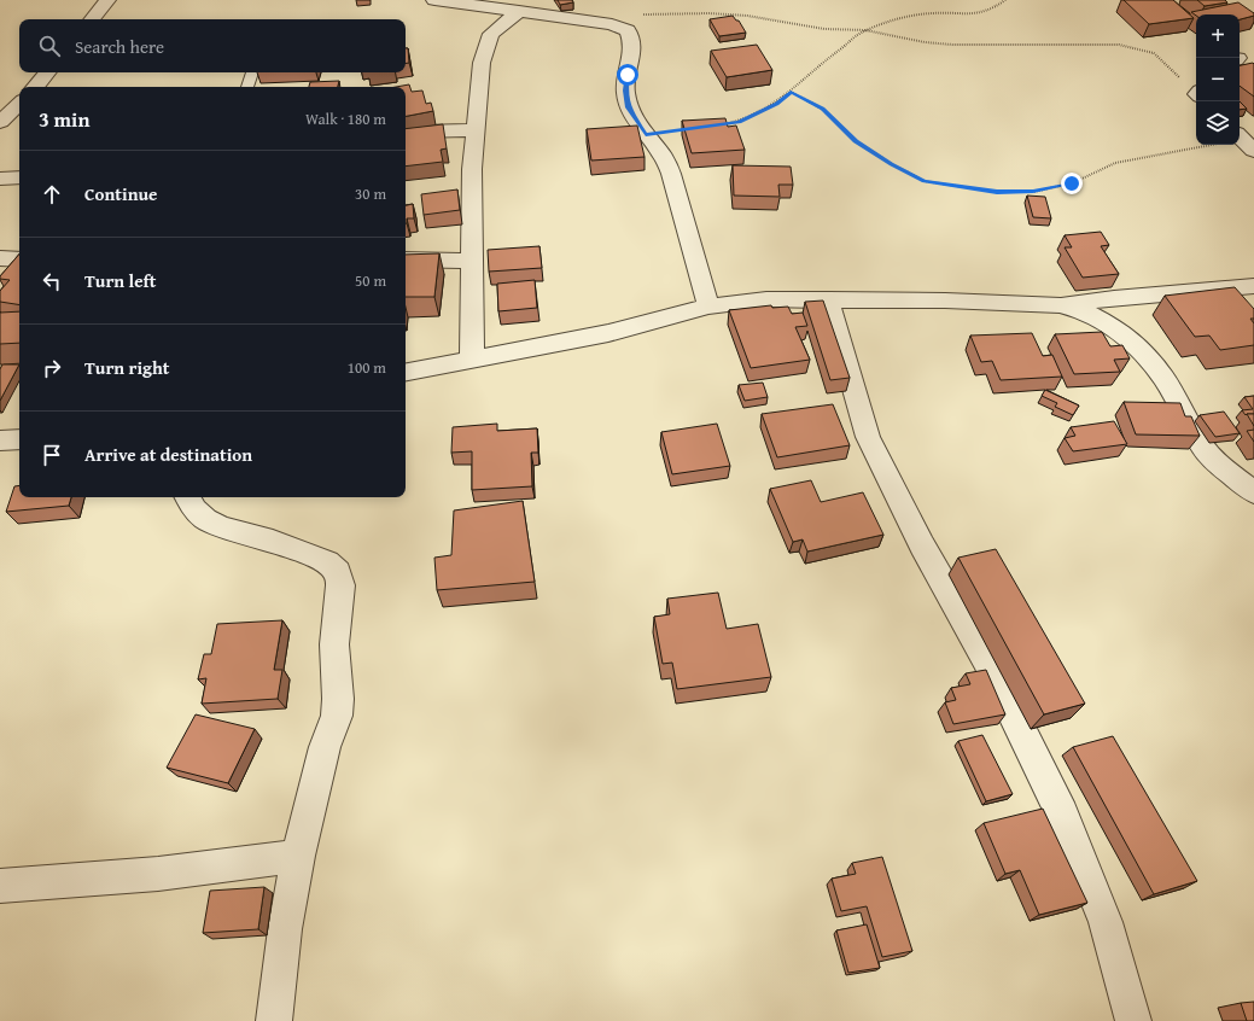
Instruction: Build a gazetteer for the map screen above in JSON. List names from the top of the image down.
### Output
{
  "page": {
    "map_buttons": ["+", "−"],
    "search": "Search here",
    "heading": ["3 min", "Walk · 180 m"],
    "list": [
      ["Continue", "30 m"],
      ["Turn left", "50 m"],
      ["Turn right", "100 m"],
      "Arrive at destination"
    ]
  }
}
